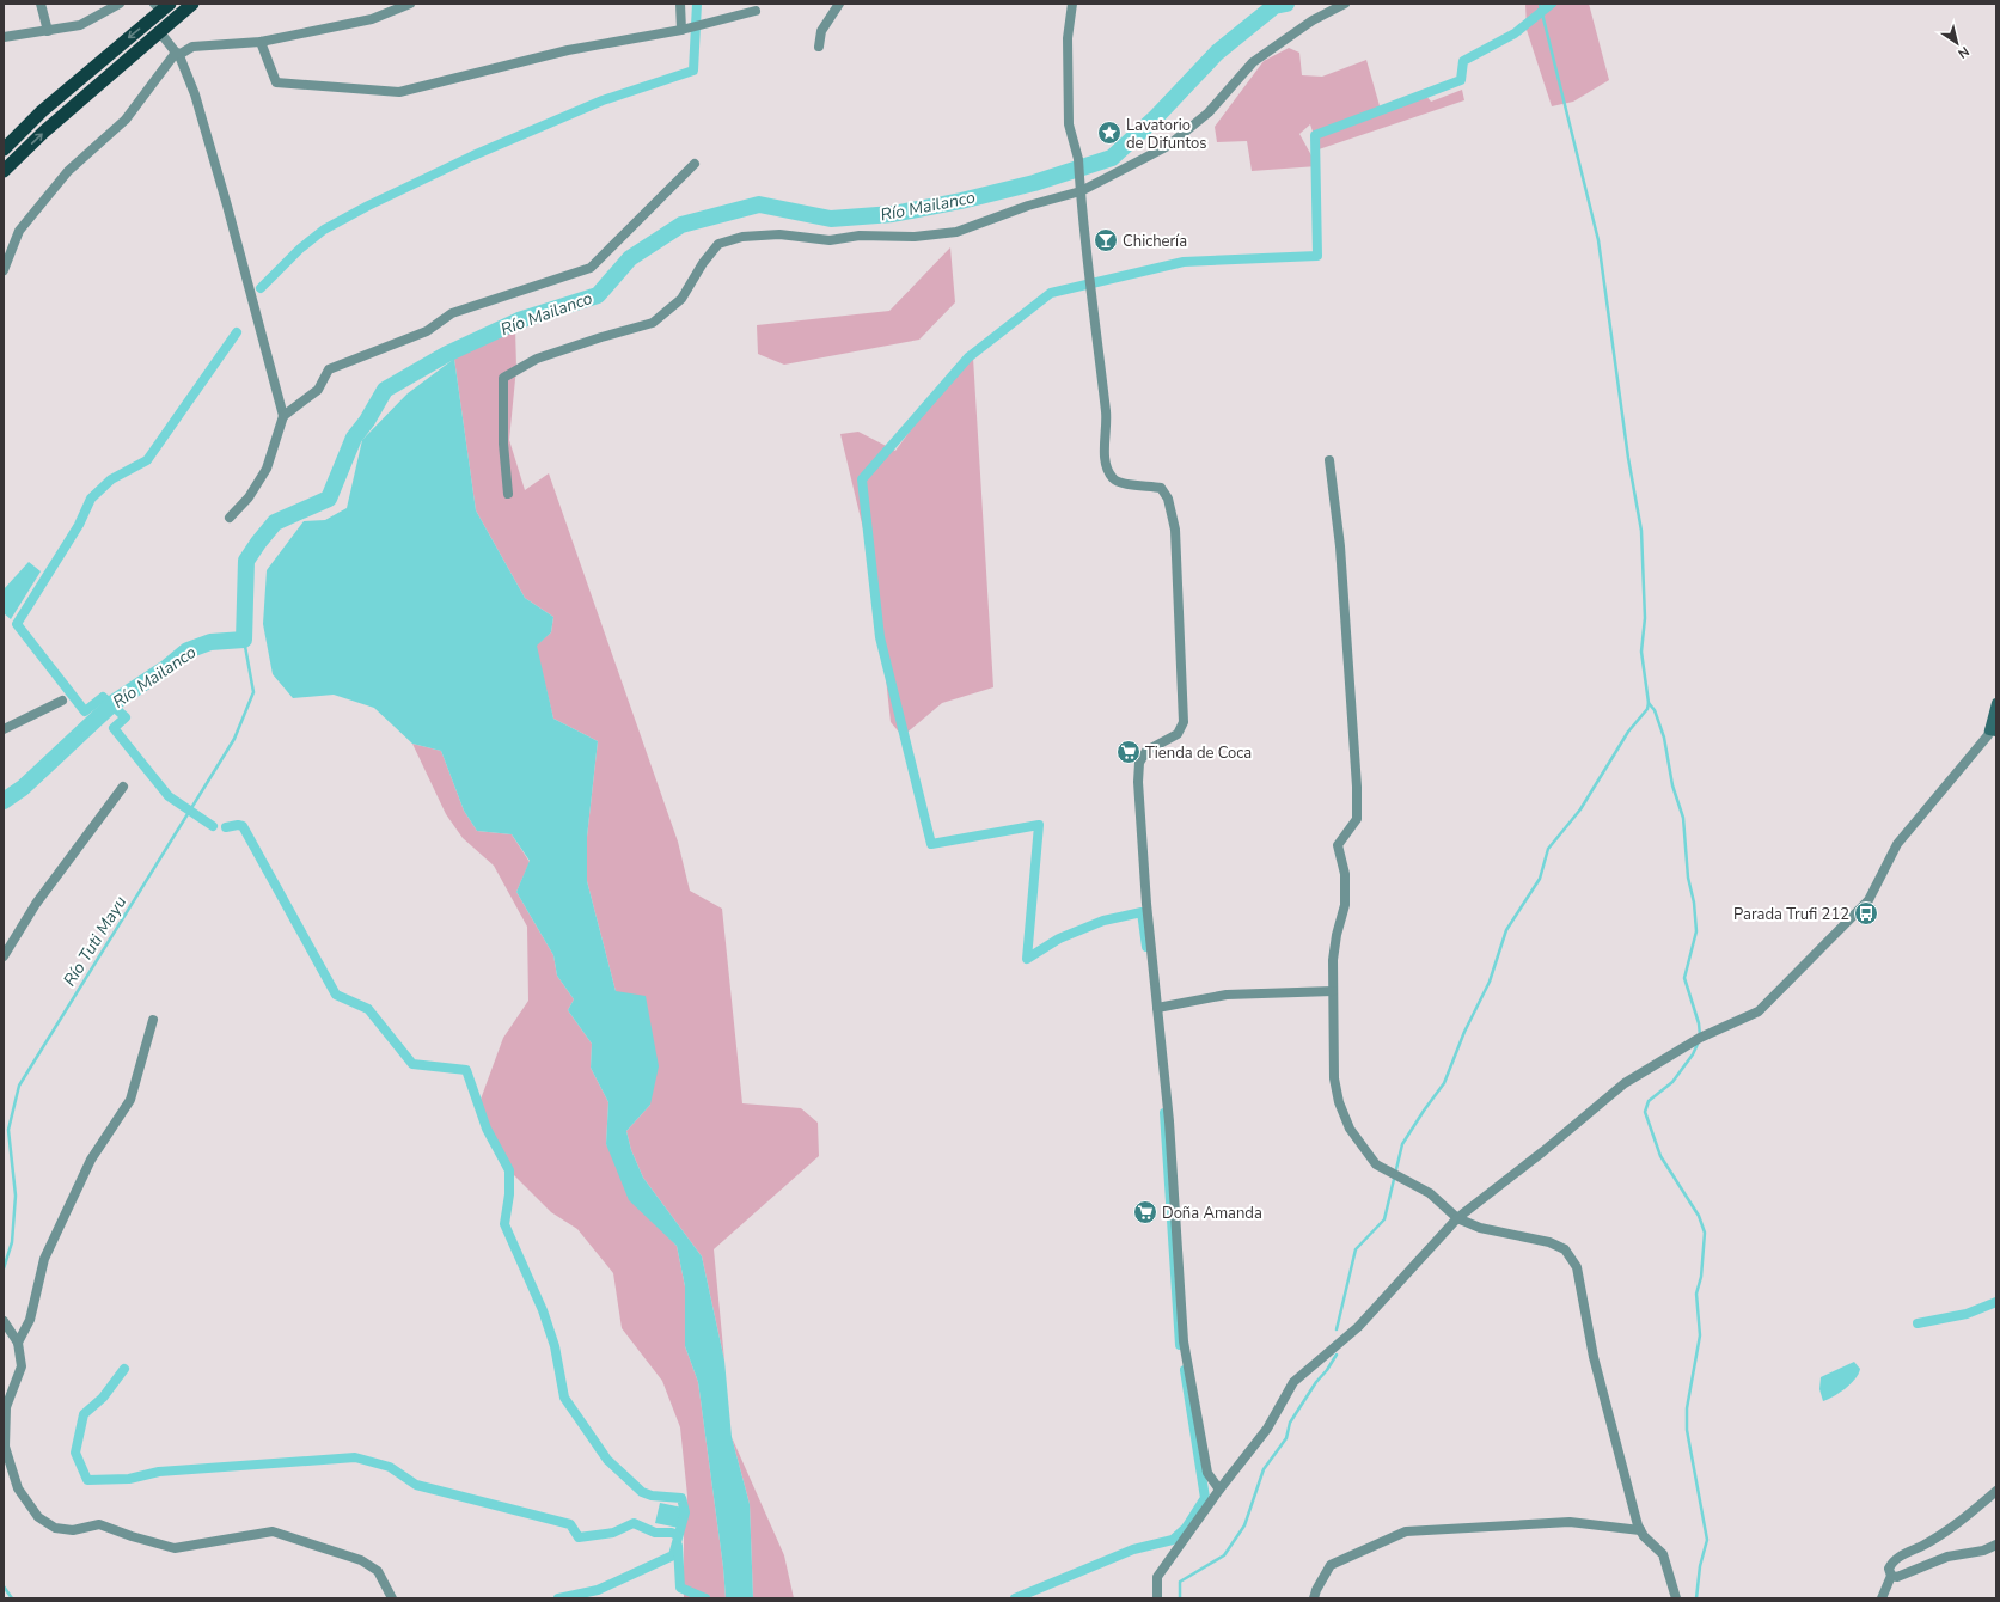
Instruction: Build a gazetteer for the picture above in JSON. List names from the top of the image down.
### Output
{
  "water": ["Río Mailanco", "Río Tuti Mayu"],
  "places": {
    "place": ["Lavatorio de Difuntos"],
    "bar": ["Chichería"],
    "supermarket": ["Tienda de Coca", "Doña Amanda"],
    "bus stop": ["Parada Trufi 212"]
  },
  "north": "bottom right"
}
